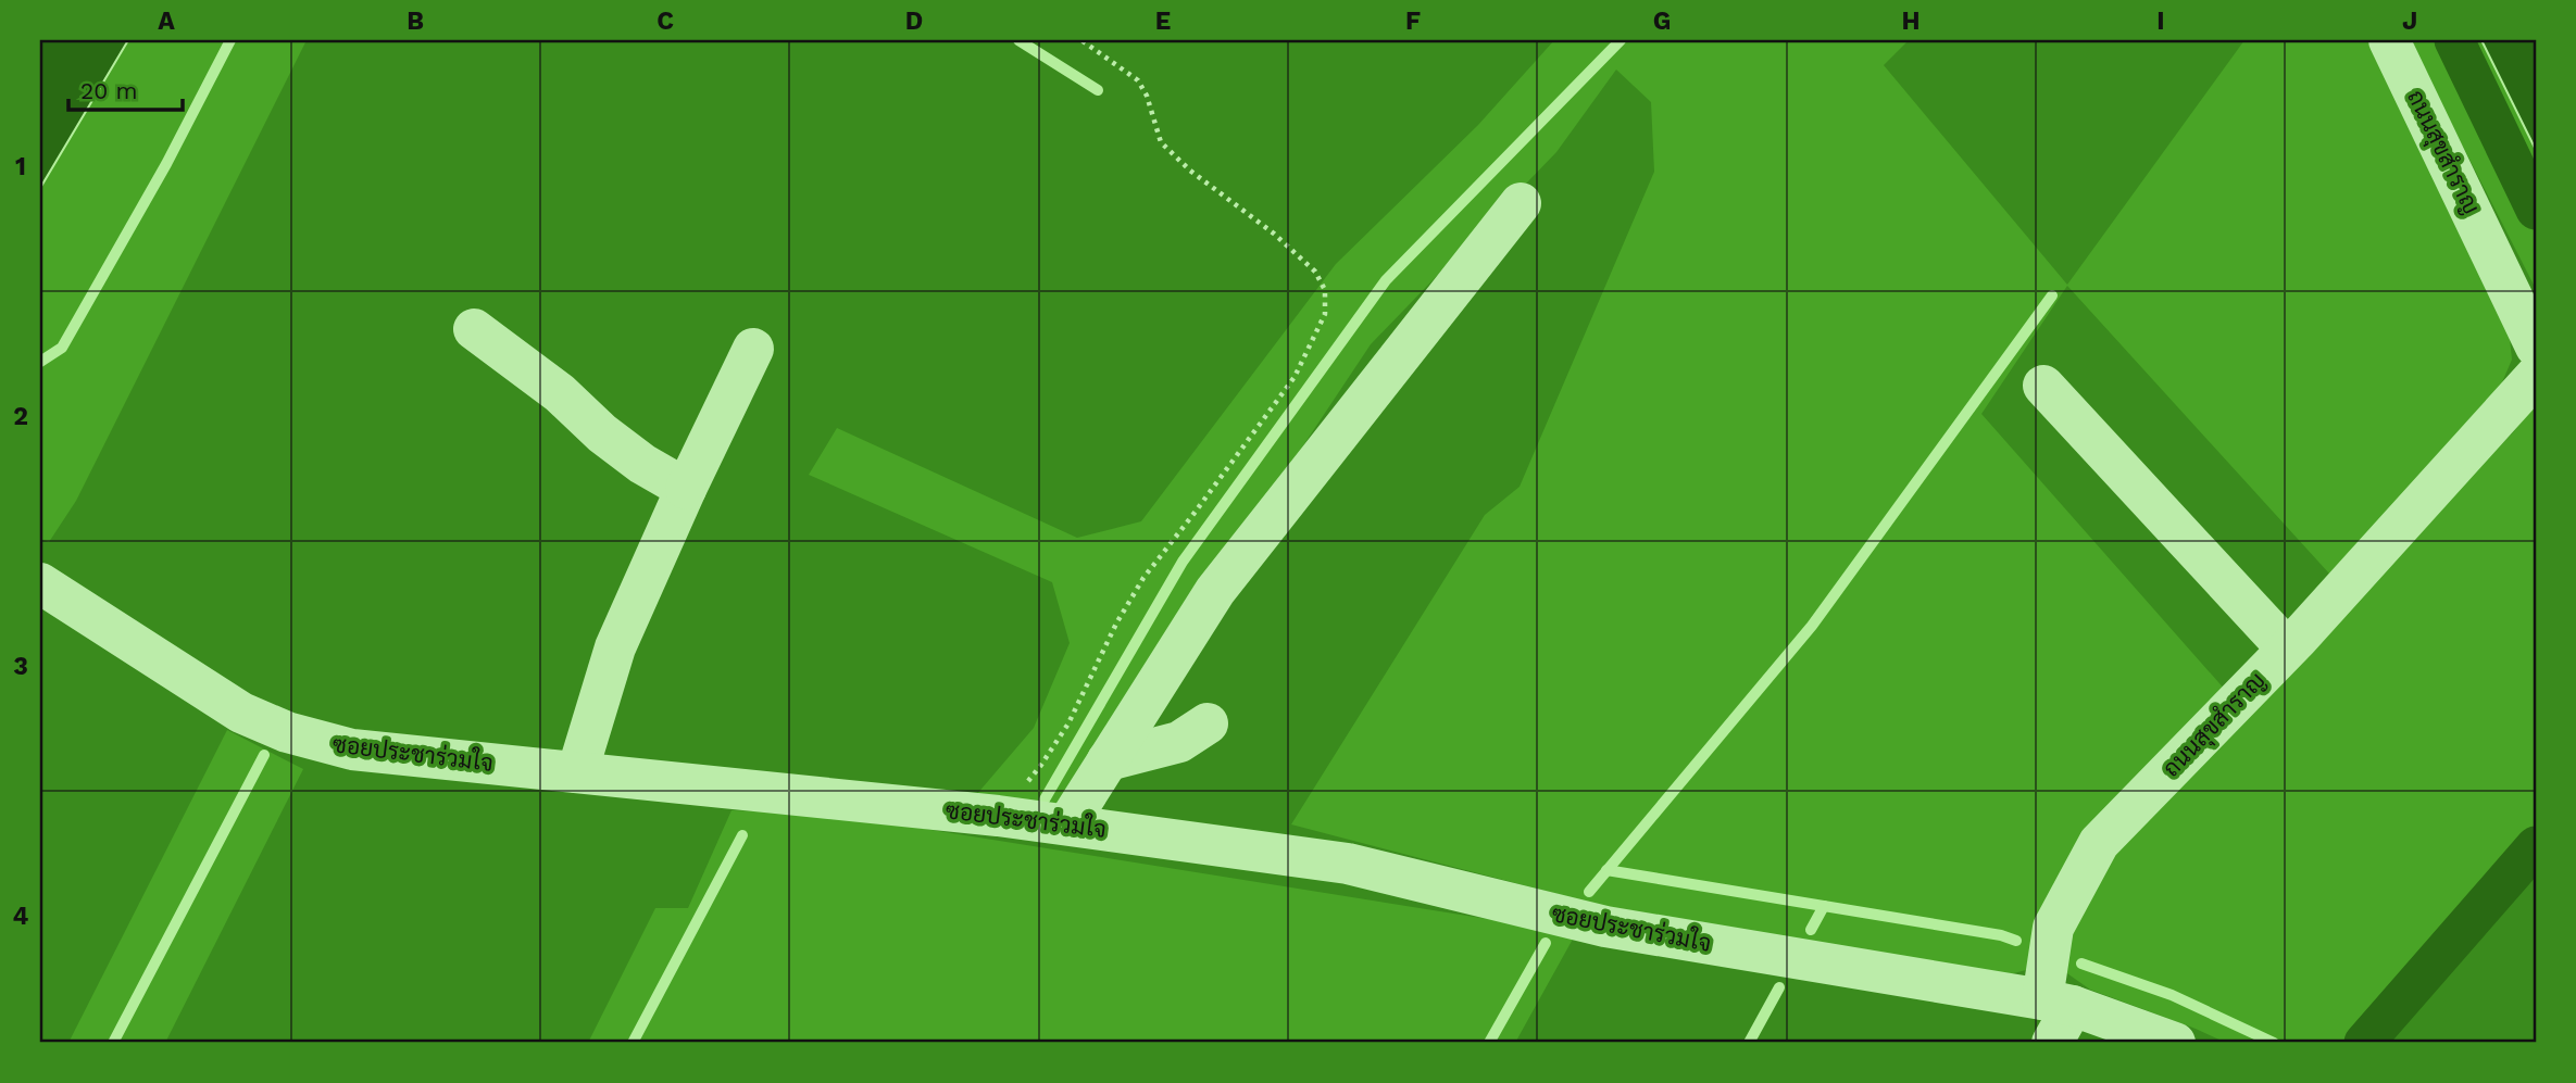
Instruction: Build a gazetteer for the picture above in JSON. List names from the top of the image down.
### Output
{
  "streets": {
    "street": ["ถนนสุขสำราญ", "ซอยประชาร่วมใจ"]
  },
  "crossings": [
    ["ถนนสุขสำราญ", "ซอยประชาร่วมใจ"]
  ],
  "scale_bar": "20 m",
  "grid": {
    "columns": [
      "A",
      "B",
      "C",
      "D",
      "E",
      "F",
      "G",
      "H",
      "I",
      "J"
    ],
    "rows": [
      "1",
      "2",
      "3",
      "4"
    ]
  }
}
